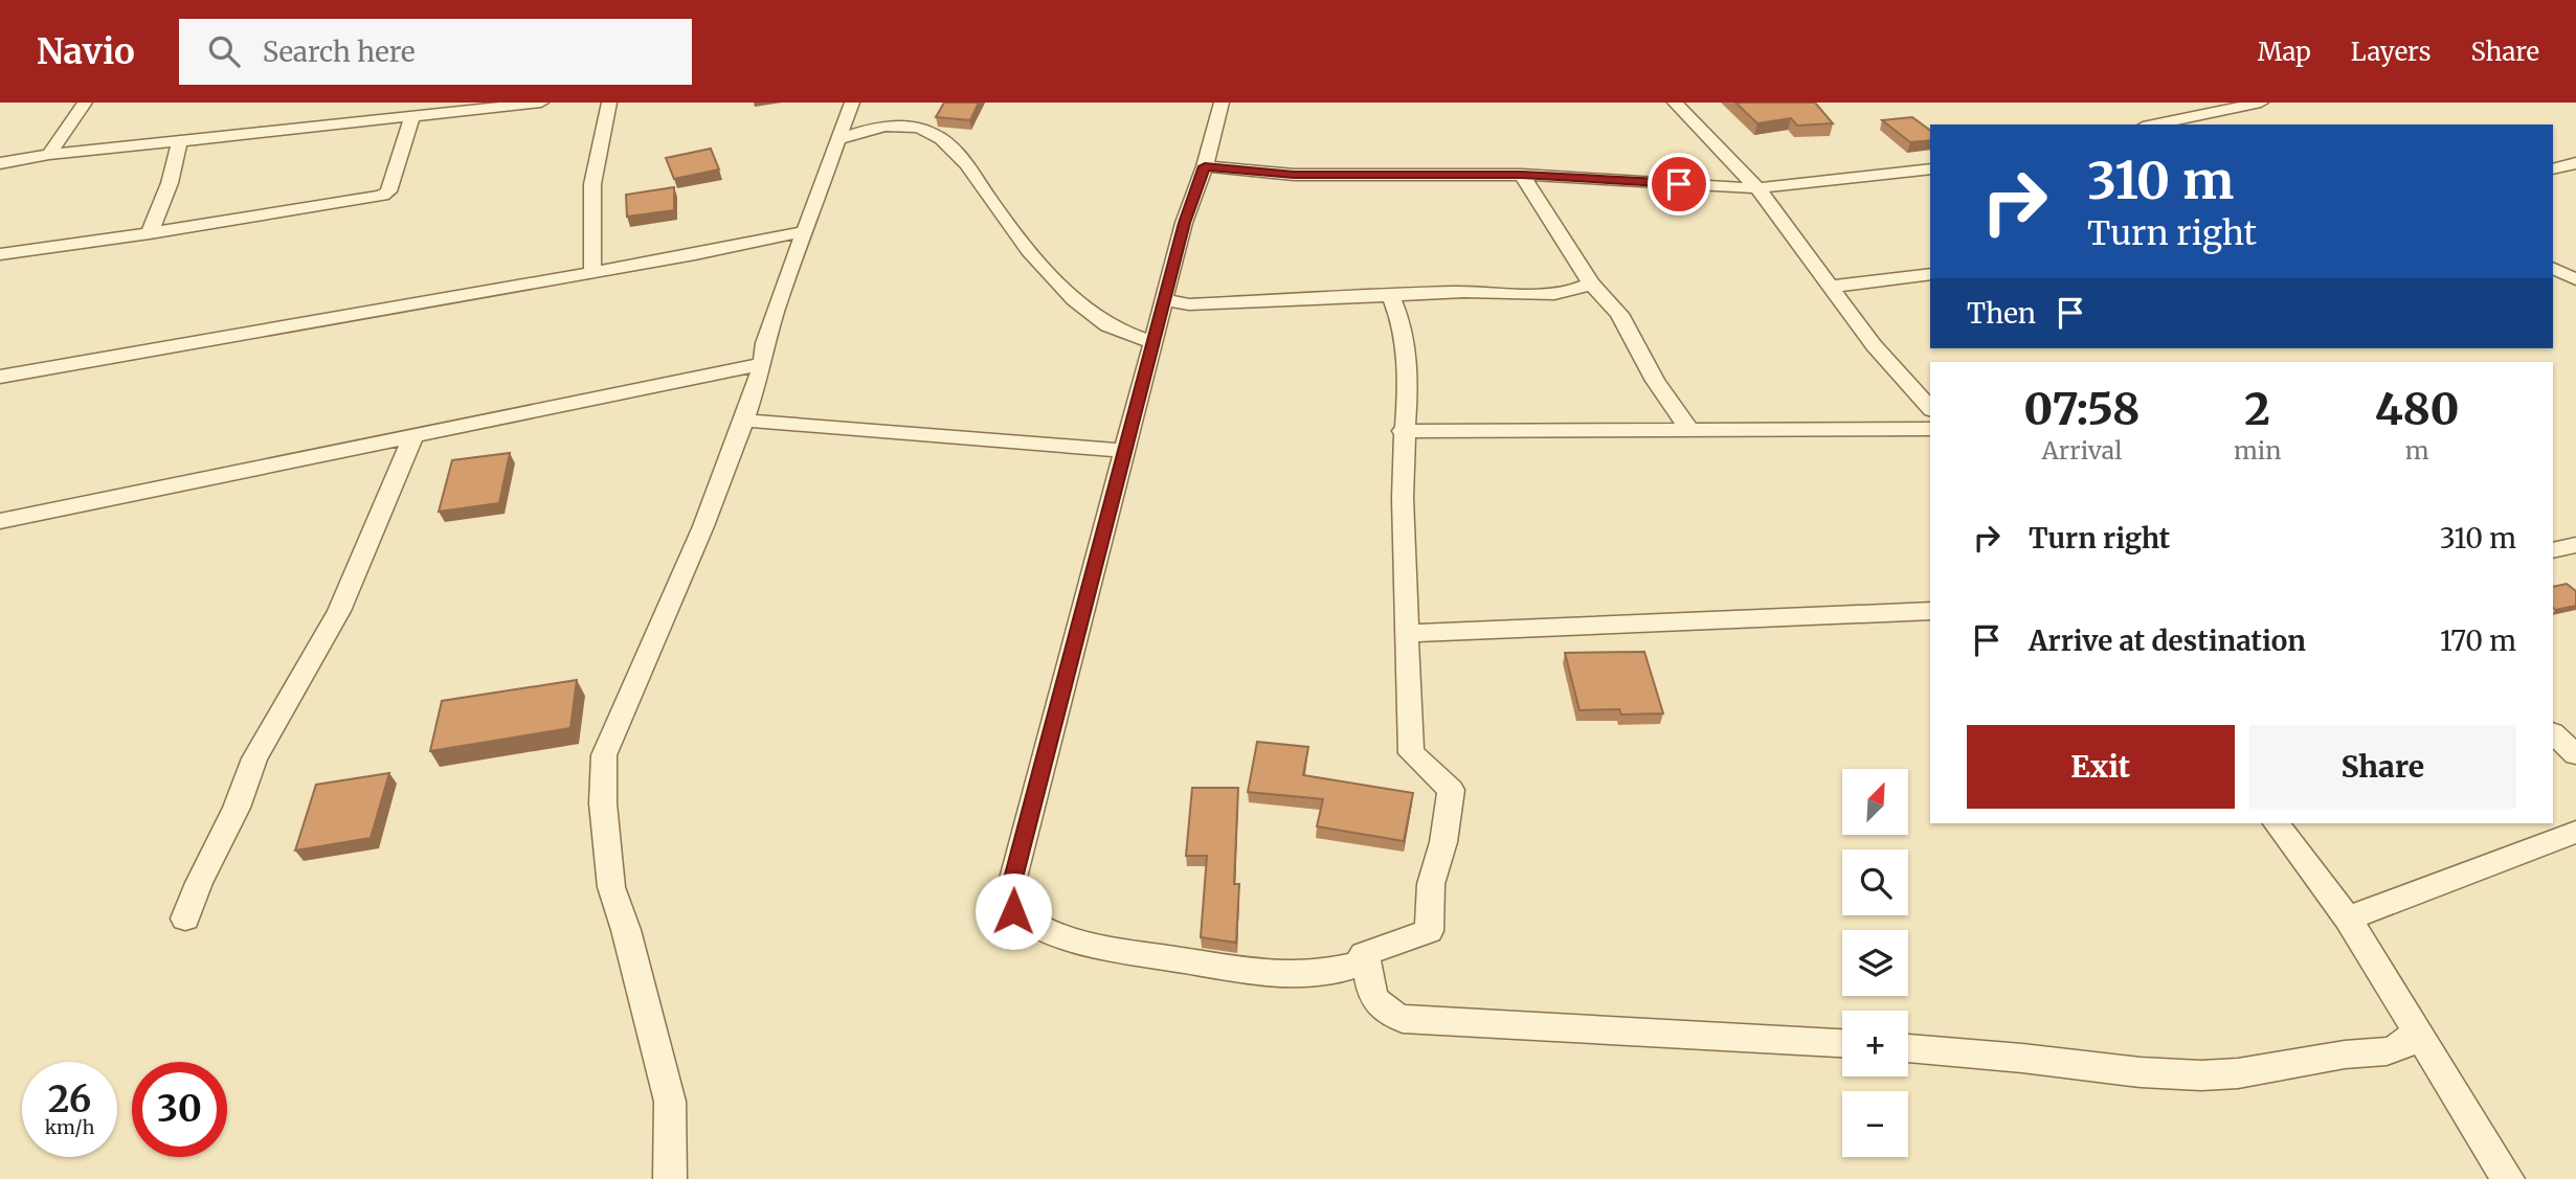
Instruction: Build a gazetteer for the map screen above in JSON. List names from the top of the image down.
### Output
{
  "north": "top right",
  "page": {
    "header": "Navio",
    "search": "Search here",
    "nav": ["Map", "Layers", "Share"],
    "turn": ["310 m", "Turn right"],
    "then": "Then",
    "eta": [
      "07:58",
      "Arrival",
      "2",
      "min",
      "480",
      "m"
    ],
    "list": [
      {
        "name": "Turn right",
        "value": "310 m"
      },
      {
        "name": "Arrive at destination",
        "value": "170 m"
      }
    ],
    "buttons": ["Exit", "Share"],
    "map_buttons": ["+", "−"],
    "speed": "26 km/h",
    "limit": "30"
  }
}
